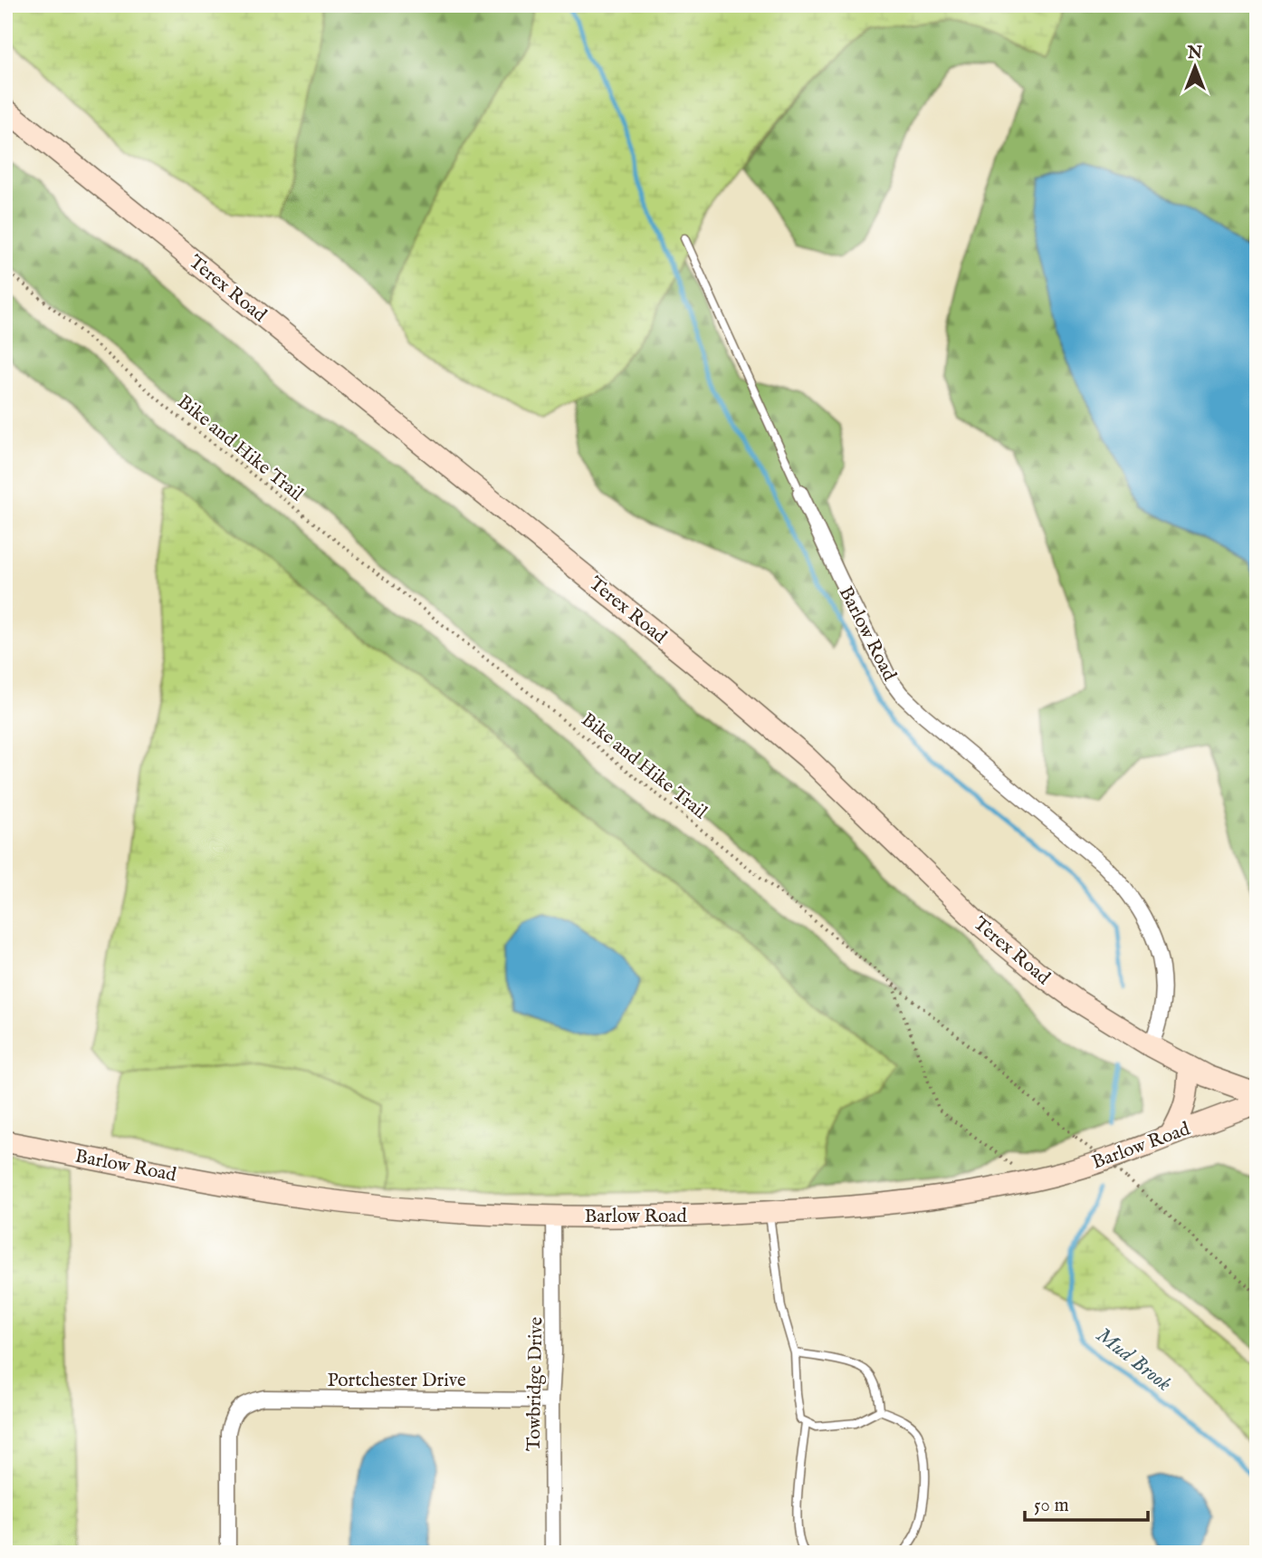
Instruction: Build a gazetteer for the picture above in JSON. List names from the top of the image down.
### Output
{
  "streets": {
    "main road": ["Terex Road", "Barlow Road"],
    "street": ["Portchester Drive", "Towbridge Drive"],
    "path": ["Bike and Hike Trail"]
  },
  "crossings": [
    ["Terex Road", "Barlow Road"],
    ["Barlow Road", "Towbridge Drive"],
    ["Portchester Drive", "Towbridge Drive"]
  ],
  "water": ["Mud Brook"],
  "scale_bar": "50 m",
  "north": "top"
}
